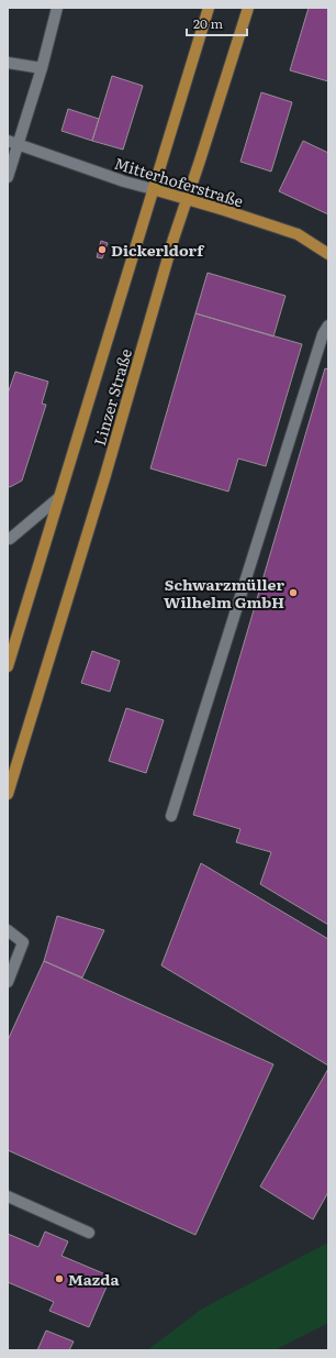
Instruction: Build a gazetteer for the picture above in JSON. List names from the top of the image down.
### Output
{
  "streets": {
    "main road": ["Mitterhoferstraße", "Linzer Straße"]
  },
  "crossings": [
    ["Mitterhoferstraße", "Linzer Straße"]
  ],
  "places": ["Dickerldorf", "Schwarzmüller Wilhelm GmbH", "Mazda"],
  "scale_bar": "20 m"
}
